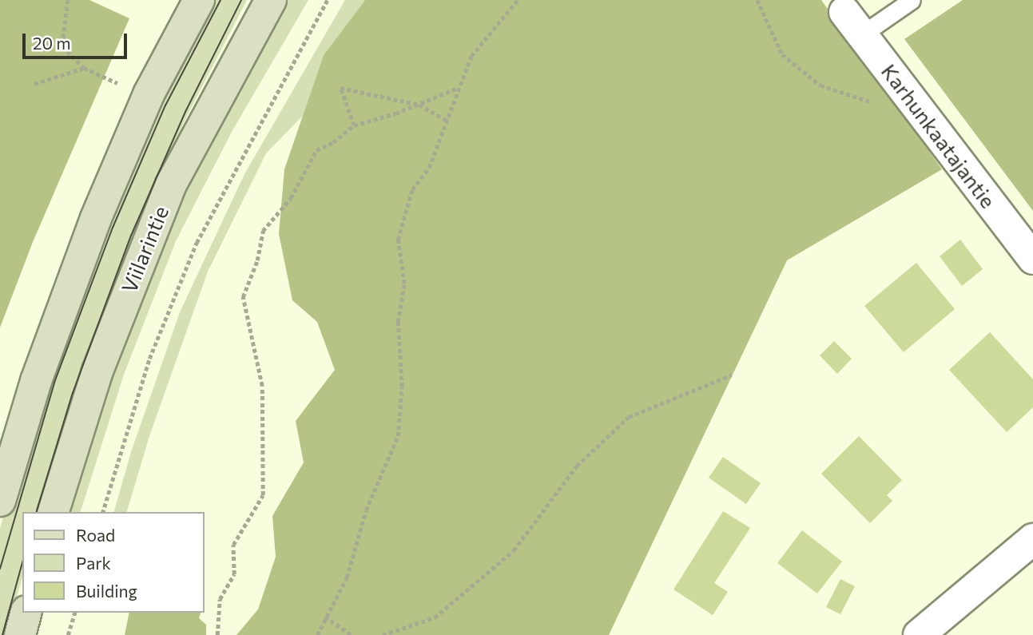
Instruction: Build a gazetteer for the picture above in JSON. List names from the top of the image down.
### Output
{
  "streets": {
    "main road": ["Viilarintie"],
    "street": ["Karhunkaatajantie"]
  },
  "legend": ["Road", "Park", "Building"],
  "scale_bar": "20 m"
}
